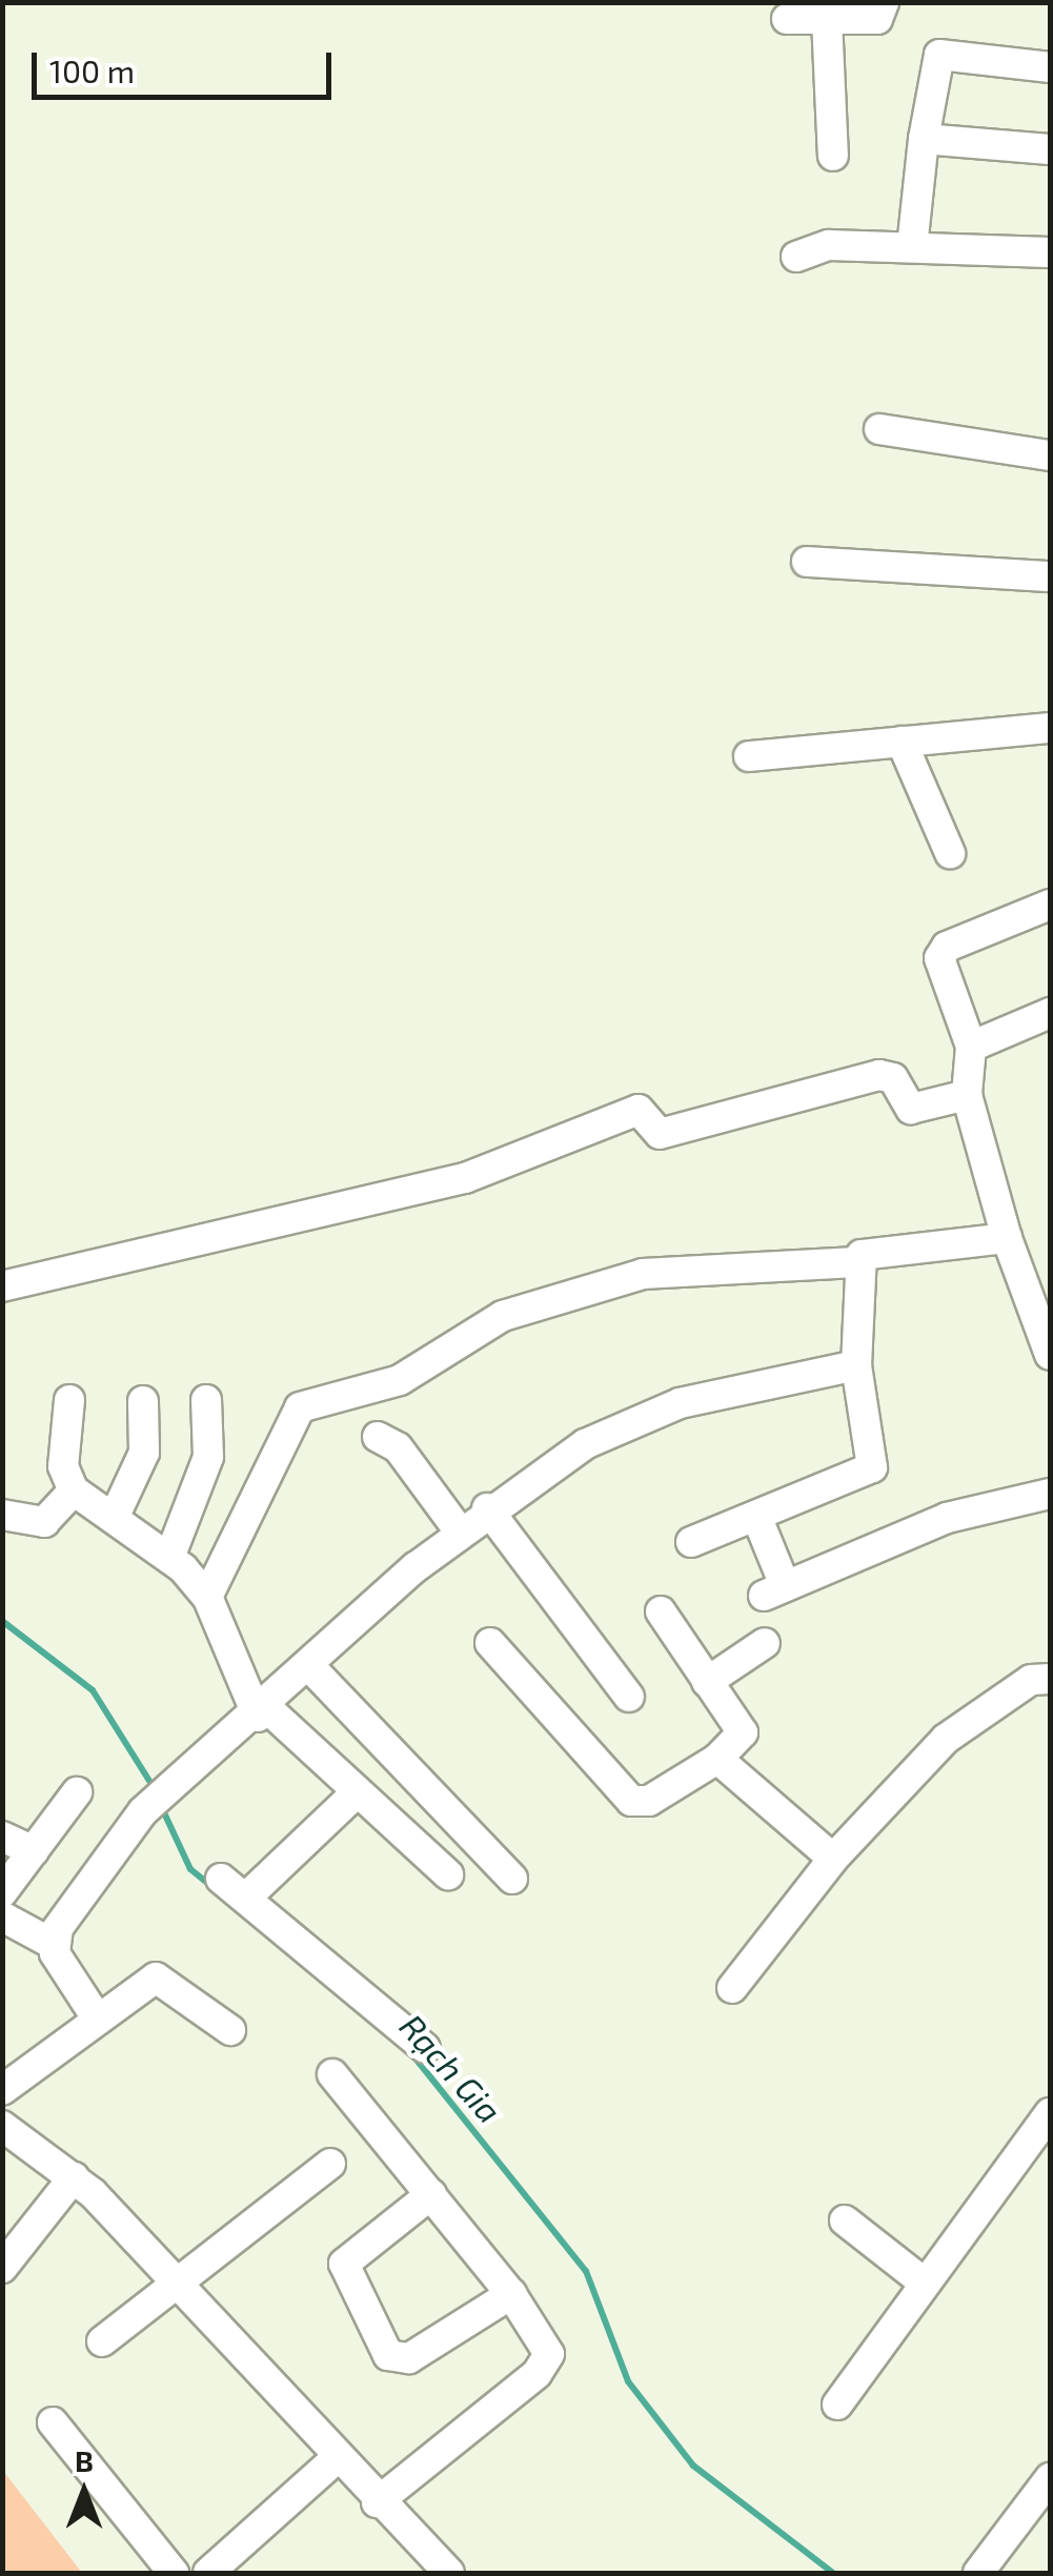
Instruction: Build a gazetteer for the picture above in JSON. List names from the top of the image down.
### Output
{
  "water": ["Rạch Gia"],
  "scale_bar": "100 m",
  "north": "top"
}
